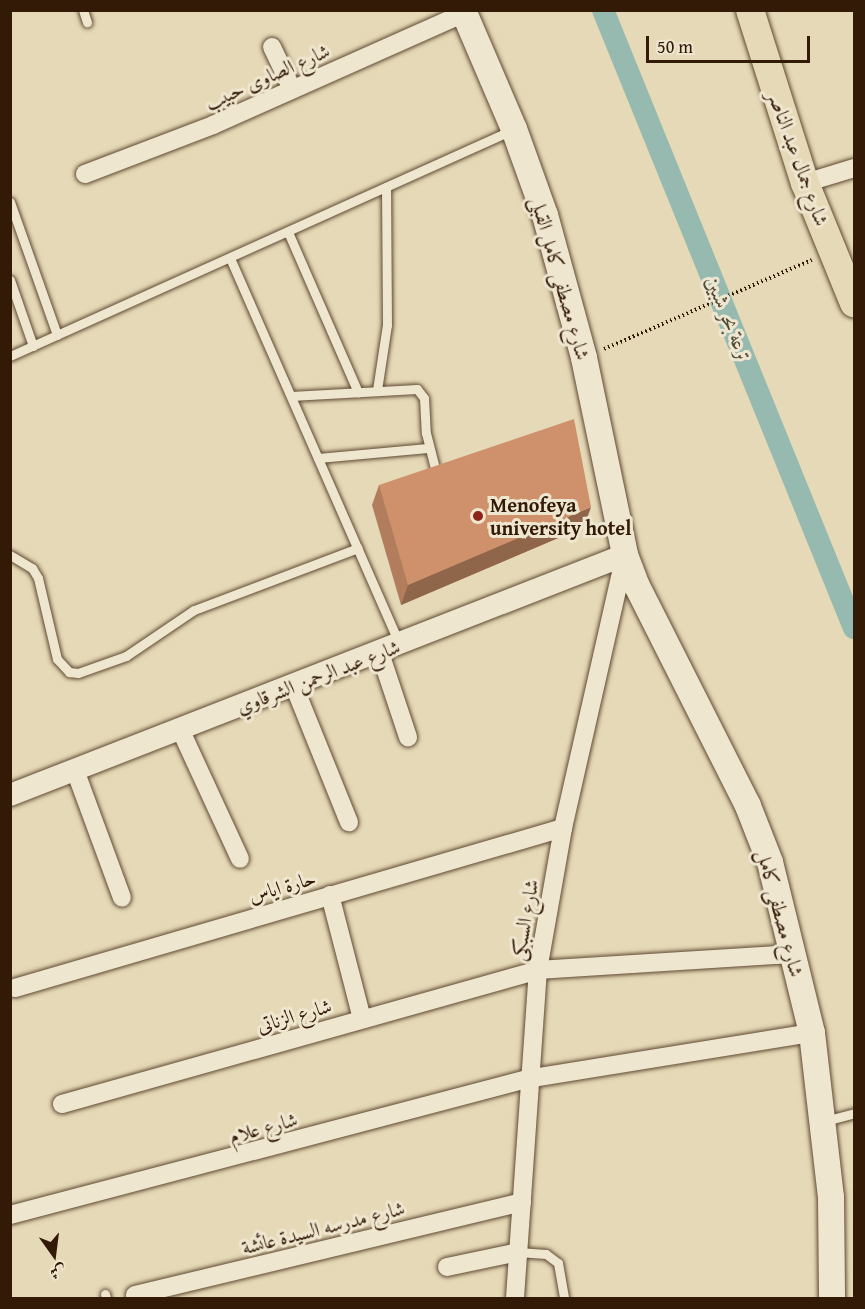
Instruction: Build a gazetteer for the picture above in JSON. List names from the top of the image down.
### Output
{
  "streets": {
    "main road": ["شارع جمال عبد الناصر", "شارع مصطفى كامل القبلى", "شارع مصطفى كامل"],
    "street": [
      "شارع الصاوى حبيب",
      "شارع عبد الرحمن الشرقاوي",
      "حارة اياس",
      "شارع السبكى",
      "شارع الزناتى",
      "شارع علام",
      "شارع مدرسه السيدة عائشة"
    ]
  },
  "crossings": [
    ["شارع الصاوى حبيب", "شارع مصطفى كامل القبلى"],
    ["شارع مصطفى كامل القبلى", "شارع عبد الرحمن الشرقاوي"],
    ["شارع مصطفى كامل القبلى", "شارع مصطفى كامل"],
    ["شارع مصطفى كامل القبلى", "شارع السبكى"],
    ["شارع عبد الرحمن الشرقاوي", "شارع مصطفى كامل"],
    ["شارع عبد الرحمن الشرقاوي", "شارع السبكى"],
    ["حارة اياس", "شارع السبكى"],
    ["شارع مصطفى كامل", "شارع السبكى"],
    ["شارع مصطفى كامل", "شارع الزناتى"],
    ["شارع مصطفى كامل", "شارع علام"],
    ["شارع السبكى", "شارع الزناتى"],
    ["شارع السبكى", "شارع علام"],
    ["شارع السبكى", "شارع مدرسه السيدة عائشة"]
  ],
  "water": ["ترعة بحر شبين"],
  "places": ["Menofeya university hotel"],
  "scale_bar": "50 m",
  "north": "bottom"
}
